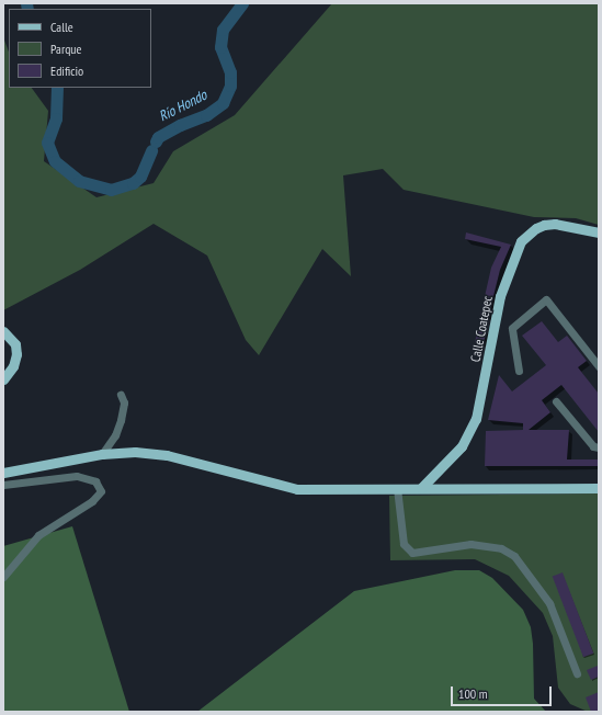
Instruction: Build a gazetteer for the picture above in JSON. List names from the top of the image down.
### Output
{
  "streets": {
    "main road": ["Calle Coatepec"]
  },
  "water": ["Río Hondo"],
  "legend": ["Calle", "Parque", "Edificio"],
  "scale_bar": "100 m"
}
